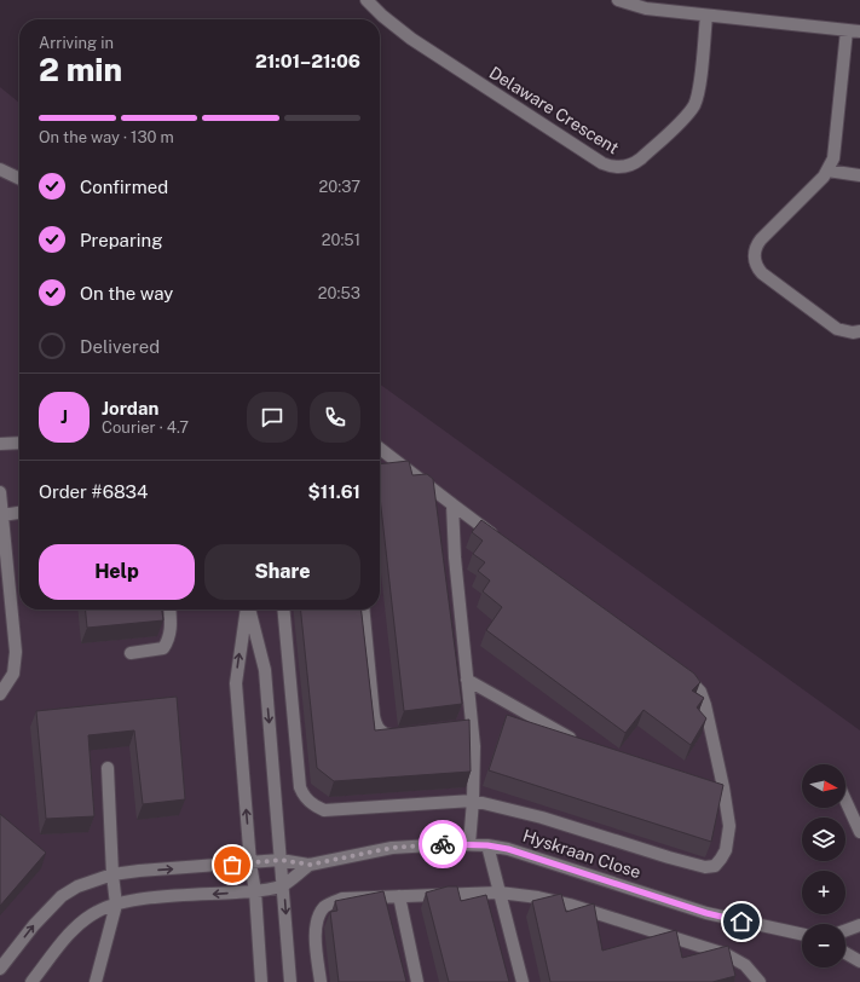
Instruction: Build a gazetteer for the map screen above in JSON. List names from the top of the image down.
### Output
{
  "streets": {
    "street": ["Delaware Crescent", "Hyskraan Close"]
  },
  "north": "right",
  "page": {
    "heading": ["2 min", "Arriving in", "21:01–21:06"],
    "panel": [
      "Jordan",
      "Courier · 4.7",
      "Order #6834",
      "$11.61"
    ],
    "bar": "On the way · 130 m",
    "list": [
      ["Confirmed", "20:37"],
      ["Preparing", "20:51"],
      ["On the way", "20:53"],
      "Delivered"
    ],
    "round": "J",
    "buttons": ["Help", "Share"],
    "map_buttons": ["+", "−"]
  }
}
